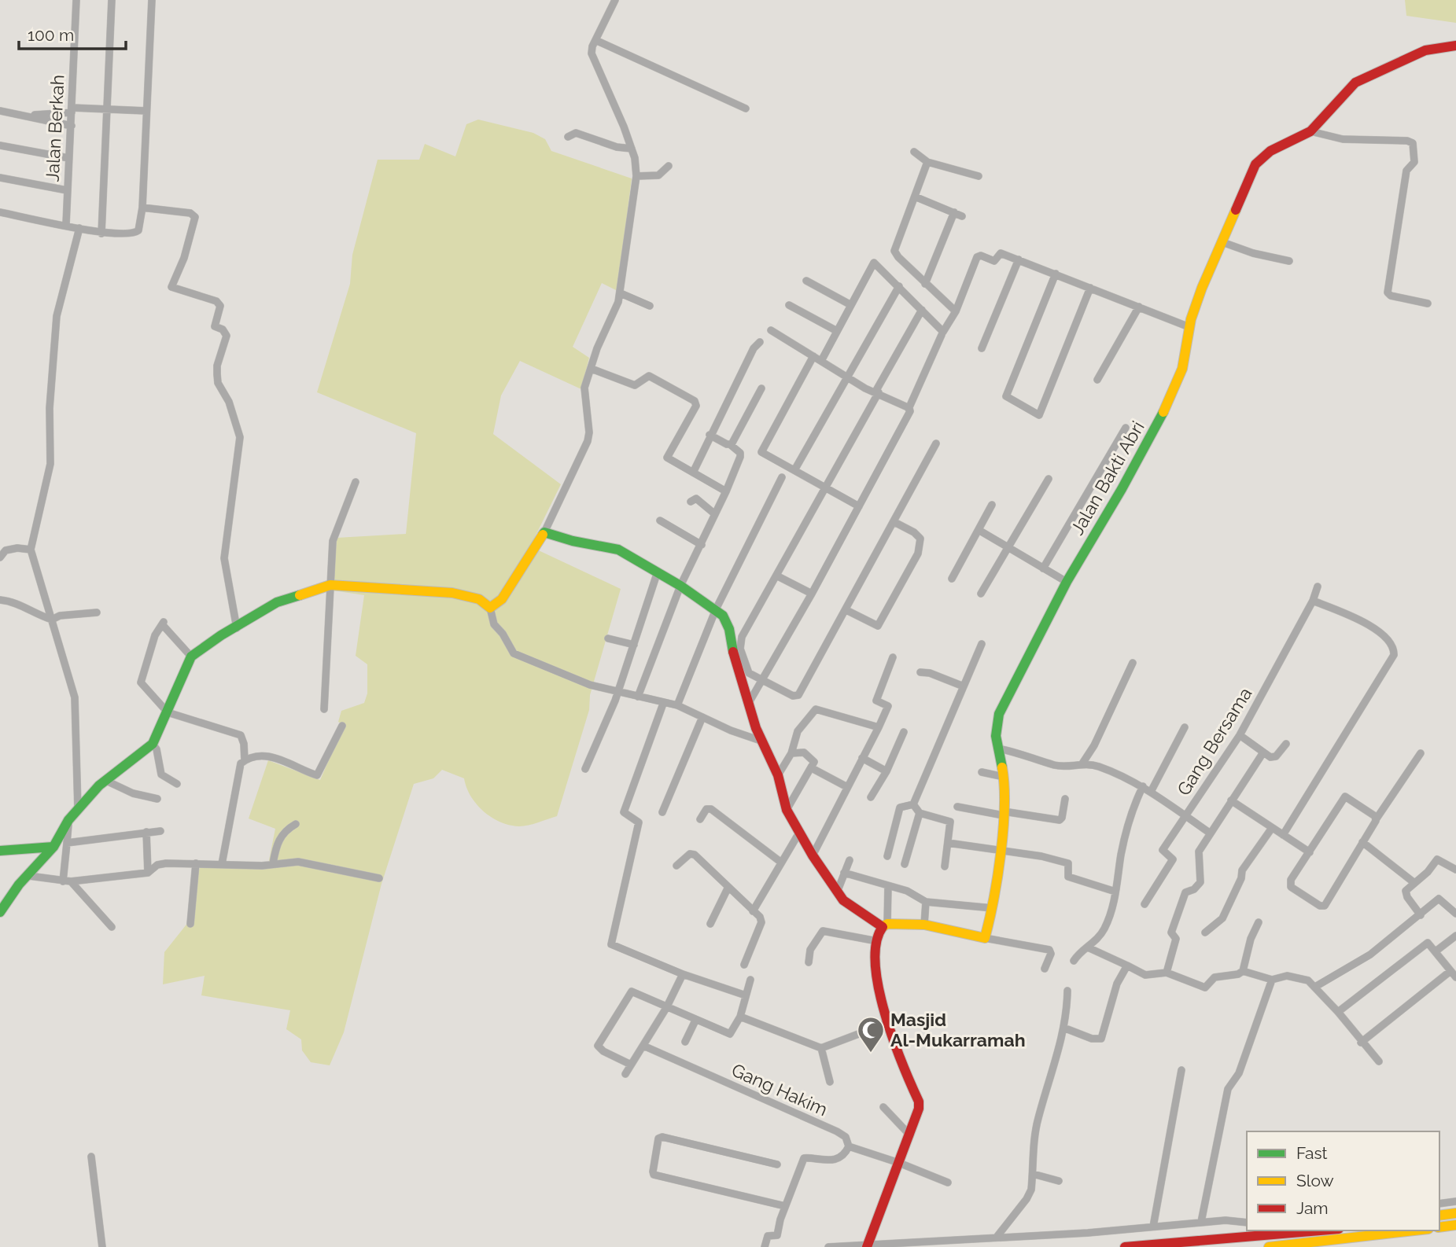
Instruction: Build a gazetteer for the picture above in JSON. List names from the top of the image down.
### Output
{
  "streets": {
    "main road": ["Jalan Bakti Abri"],
    "street": ["Jalan Berkah", "Gang Bersama", "Gang Hakim"]
  },
  "places": {
    "mosque": ["Masjid Al-Mukarramah"]
  },
  "legend": ["Fast", "Slow", "Jam"],
  "scale_bar": "100 m"
}
